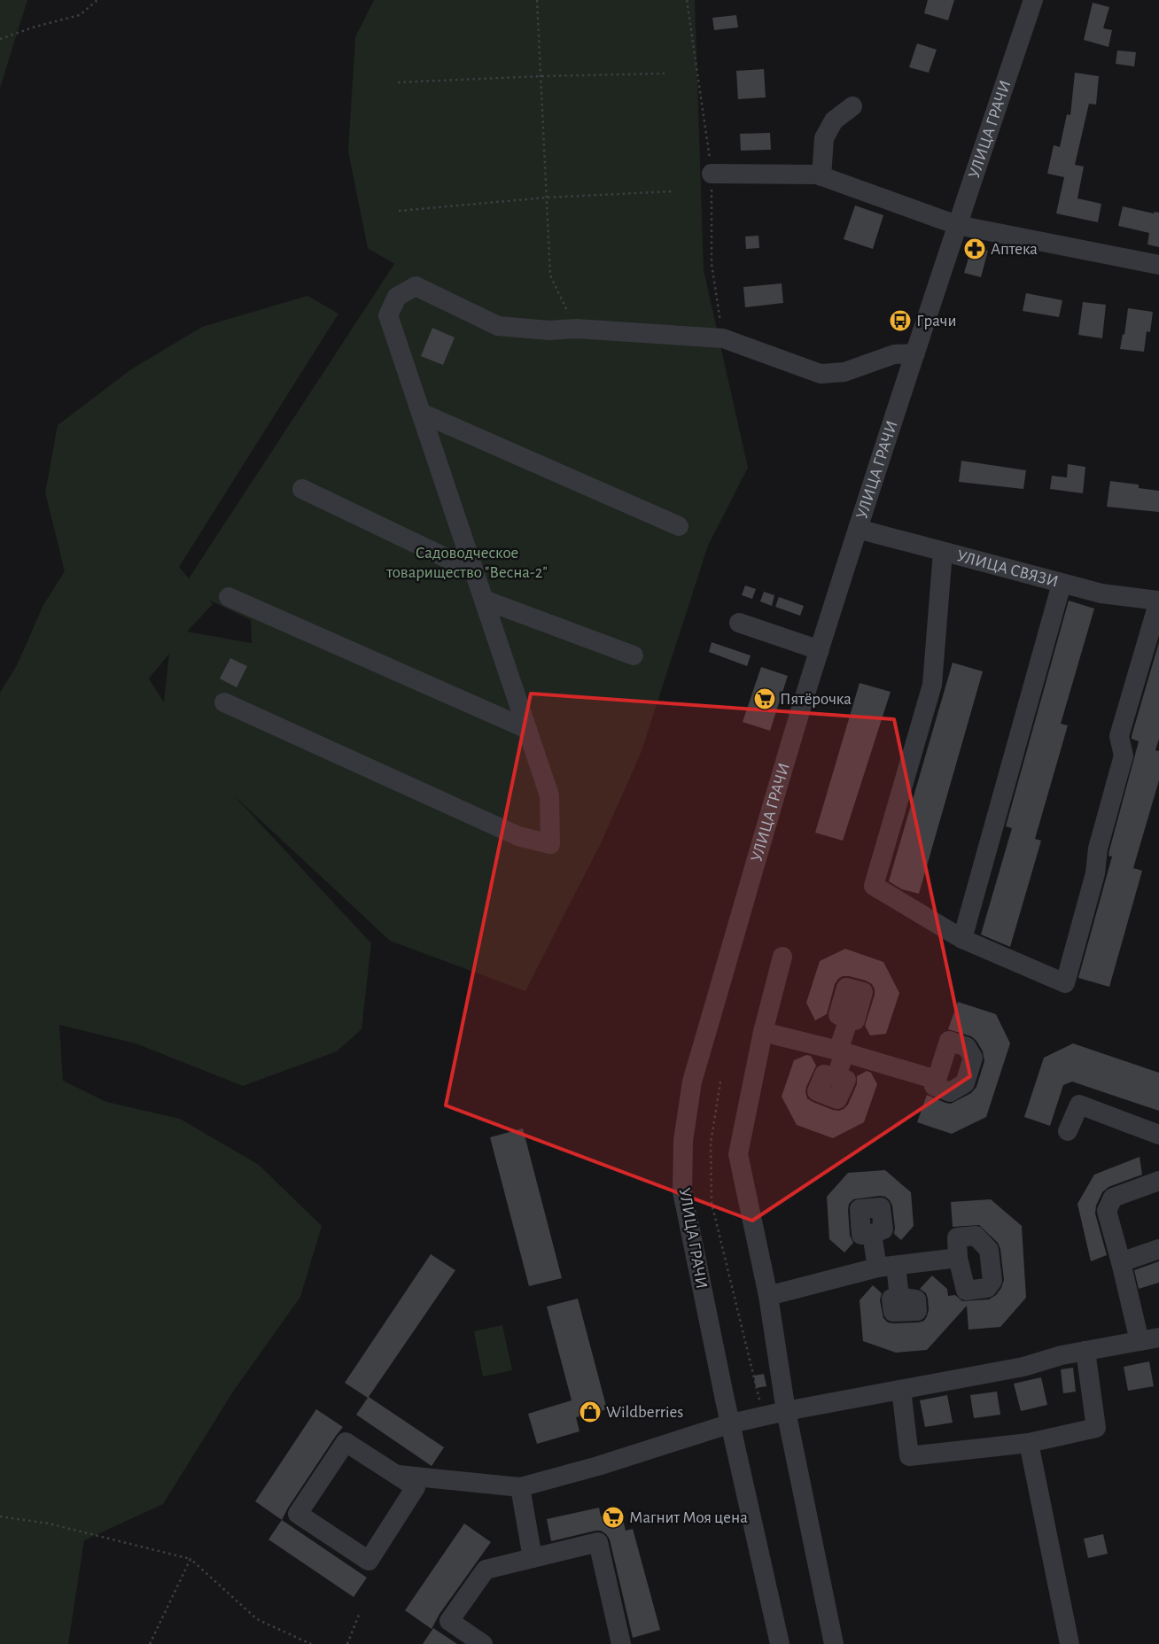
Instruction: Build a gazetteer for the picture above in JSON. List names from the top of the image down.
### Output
{
  "streets": {
    "street": ["УЛИЦА ГРАЧИ", "УЛИЦА СВЯЗИ"]
  },
  "crossings": [
    ["УЛИЦА ГРАЧИ", "УЛИЦА СВЯЗИ"]
  ],
  "parks": ["Садоводческое товарищество \"Весна-2\""],
  "places": {
    "pharmacy": ["Аптека"],
    "bus stop": ["Грачи"],
    "supermarket": ["Пятёрочка", "Магнит Моя цена"],
    "shop": ["Wildberries"]
  }
}
